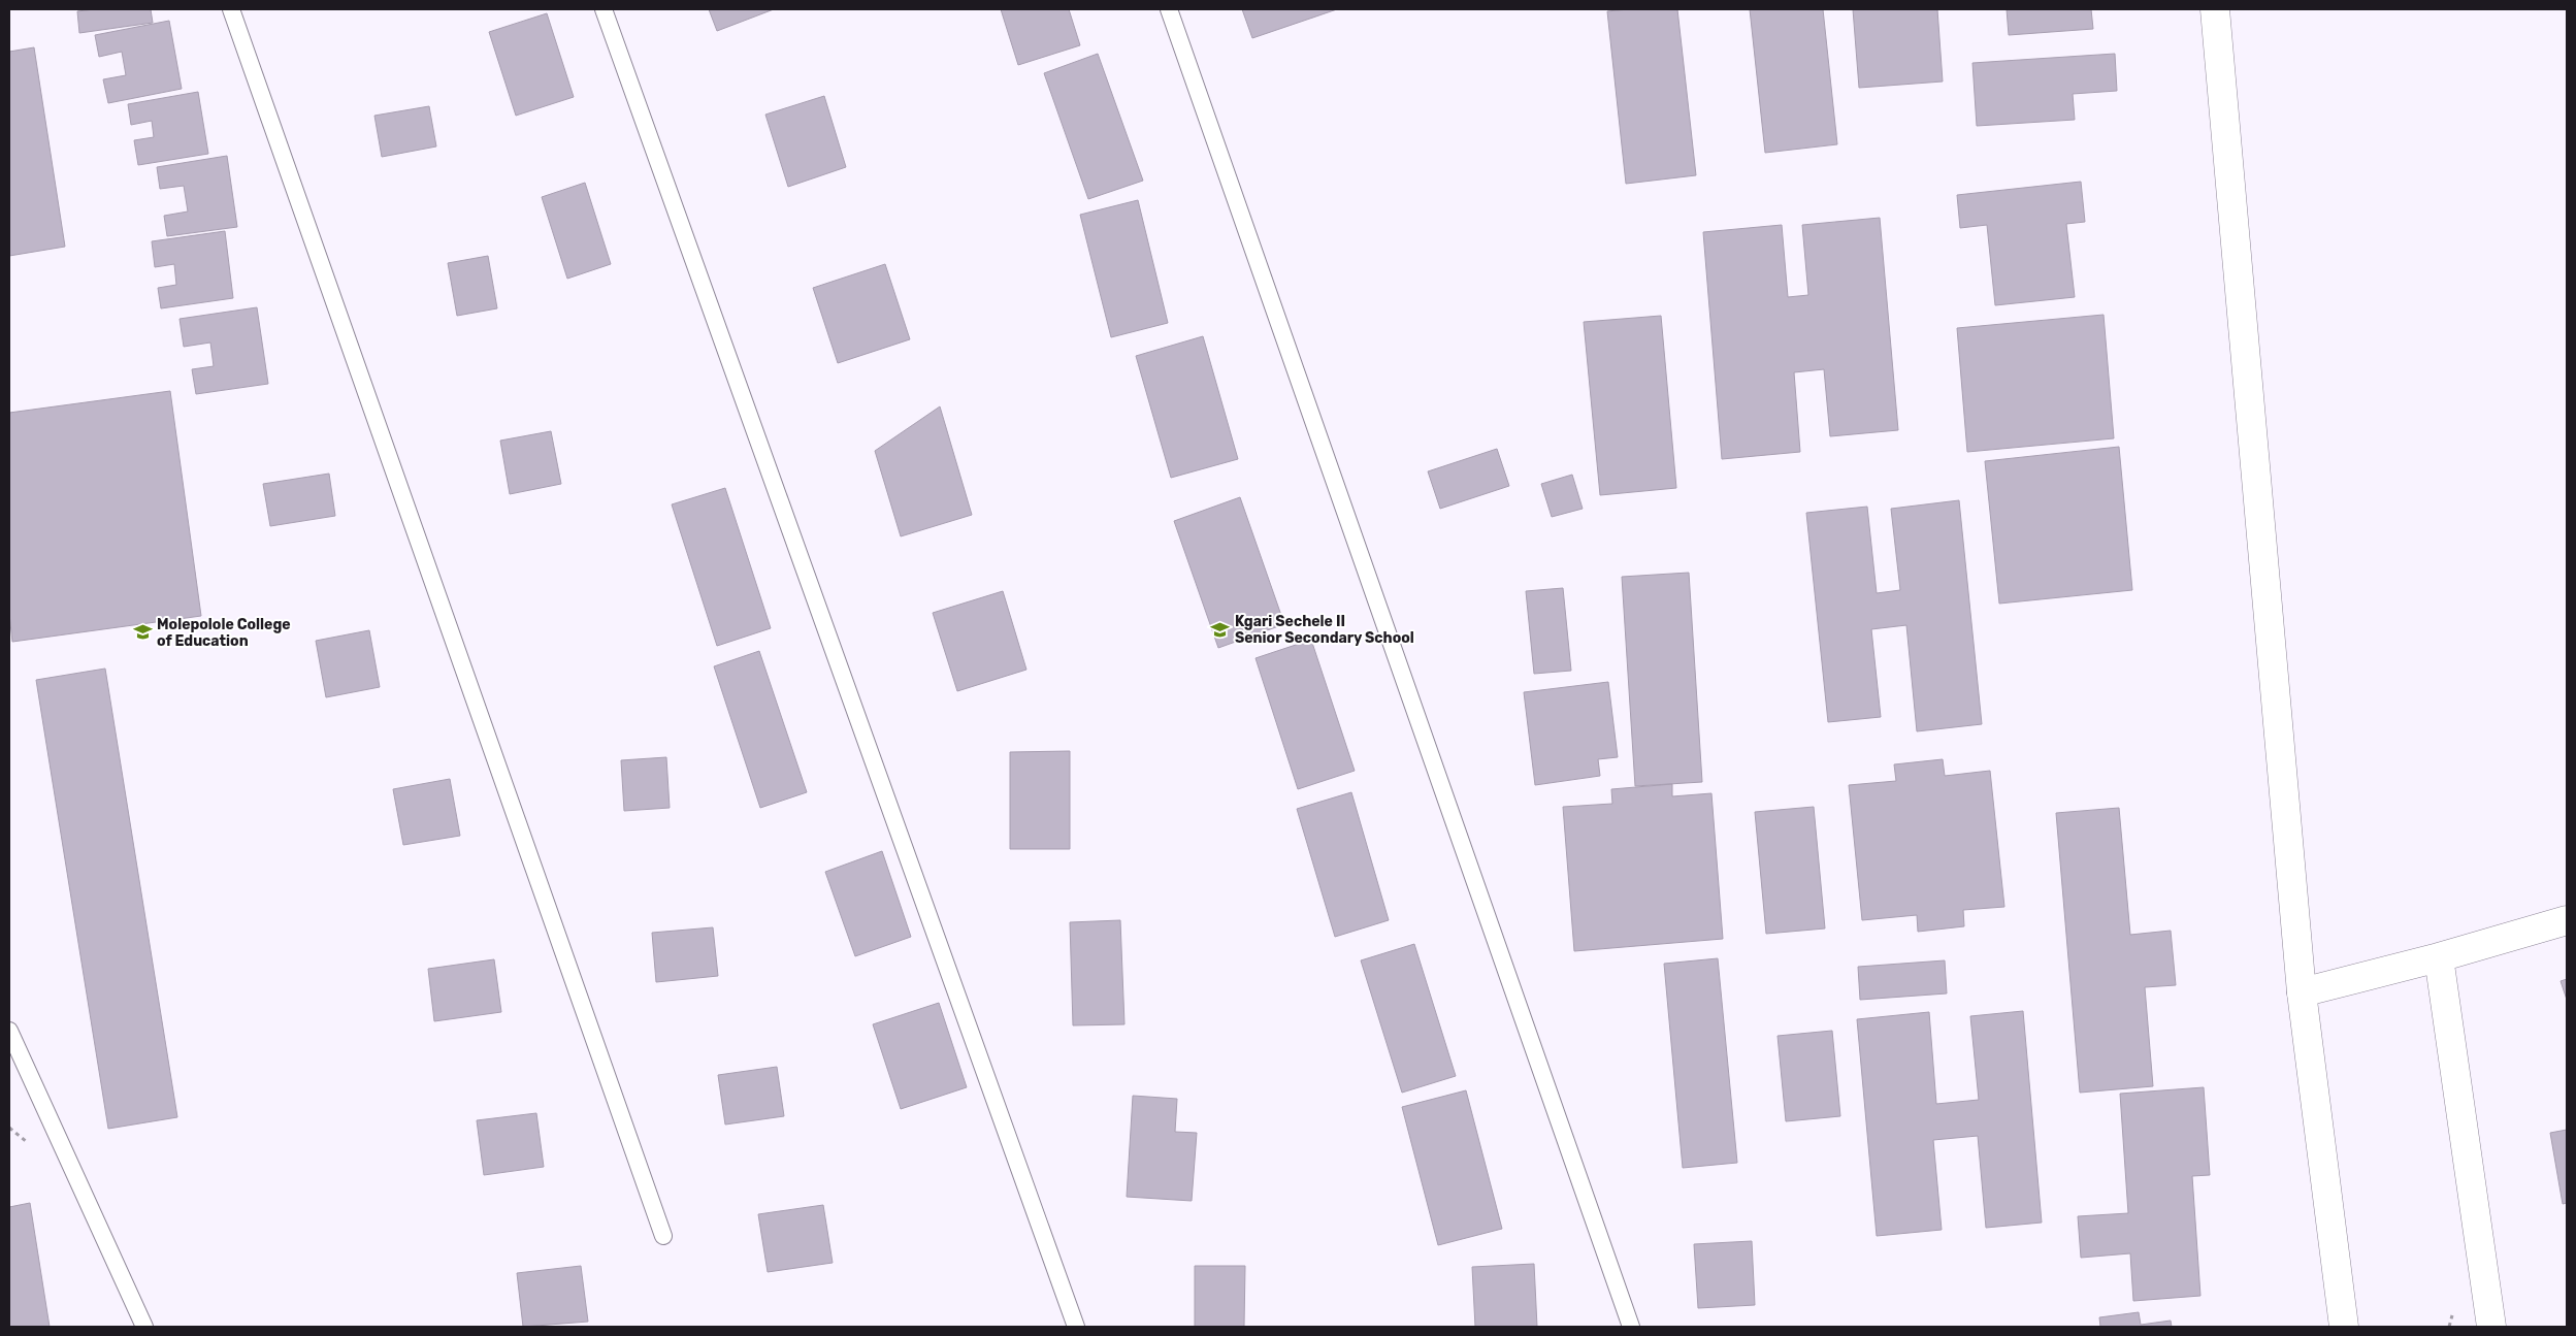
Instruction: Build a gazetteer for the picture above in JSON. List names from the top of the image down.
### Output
{
  "places": {
    "school or university": ["Kgari Sechele II Senior Secondary School", "Molepolole College of Education"]
  }
}
